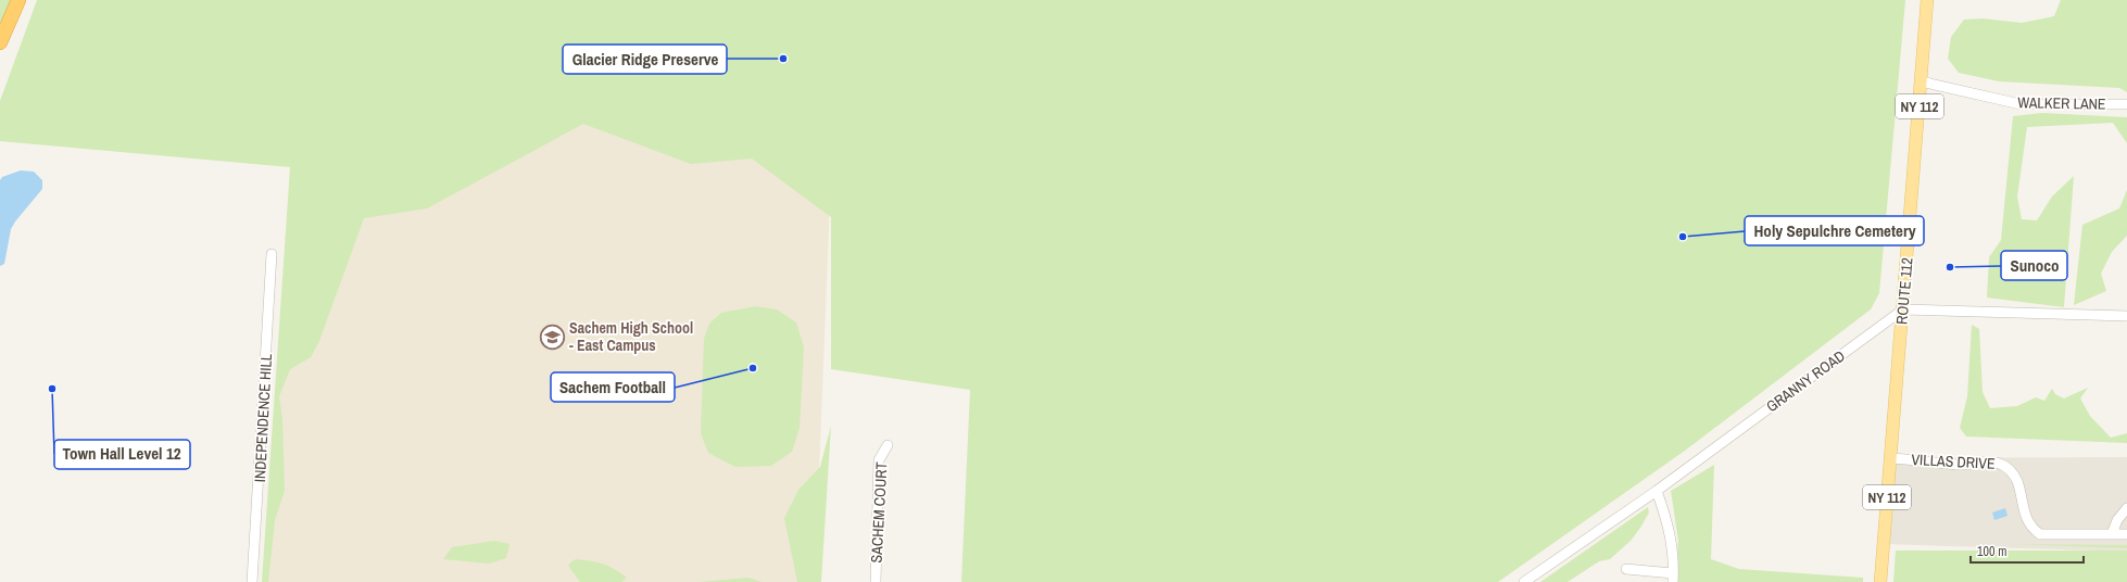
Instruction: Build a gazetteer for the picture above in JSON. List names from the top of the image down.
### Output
{
  "streets": {
    "main road": ["NY 112", "ROUTE 112"],
    "street": [
      "WALKER LANE",
      "GRANNY ROAD",
      "INDEPENDENCE HILL",
      "VILLAS DRIVE",
      "SACHEM COURT"
    ]
  },
  "crossings": [
    ["WALKER LANE", "ROUTE 112"],
    ["ROUTE 112", "GRANNY ROAD"],
    ["ROUTE 112", "VILLAS DRIVE"]
  ],
  "places": {
    "other": [
      "Glacier Ridge Preserve",
      "Holy Sepulchre Cemetery",
      "Sunoco",
      "Sachem Football",
      "Town Hall Level 12"
    ],
    "school or university": ["Sachem High School - East Campus"]
  },
  "scale_bar": "100 m"
}
